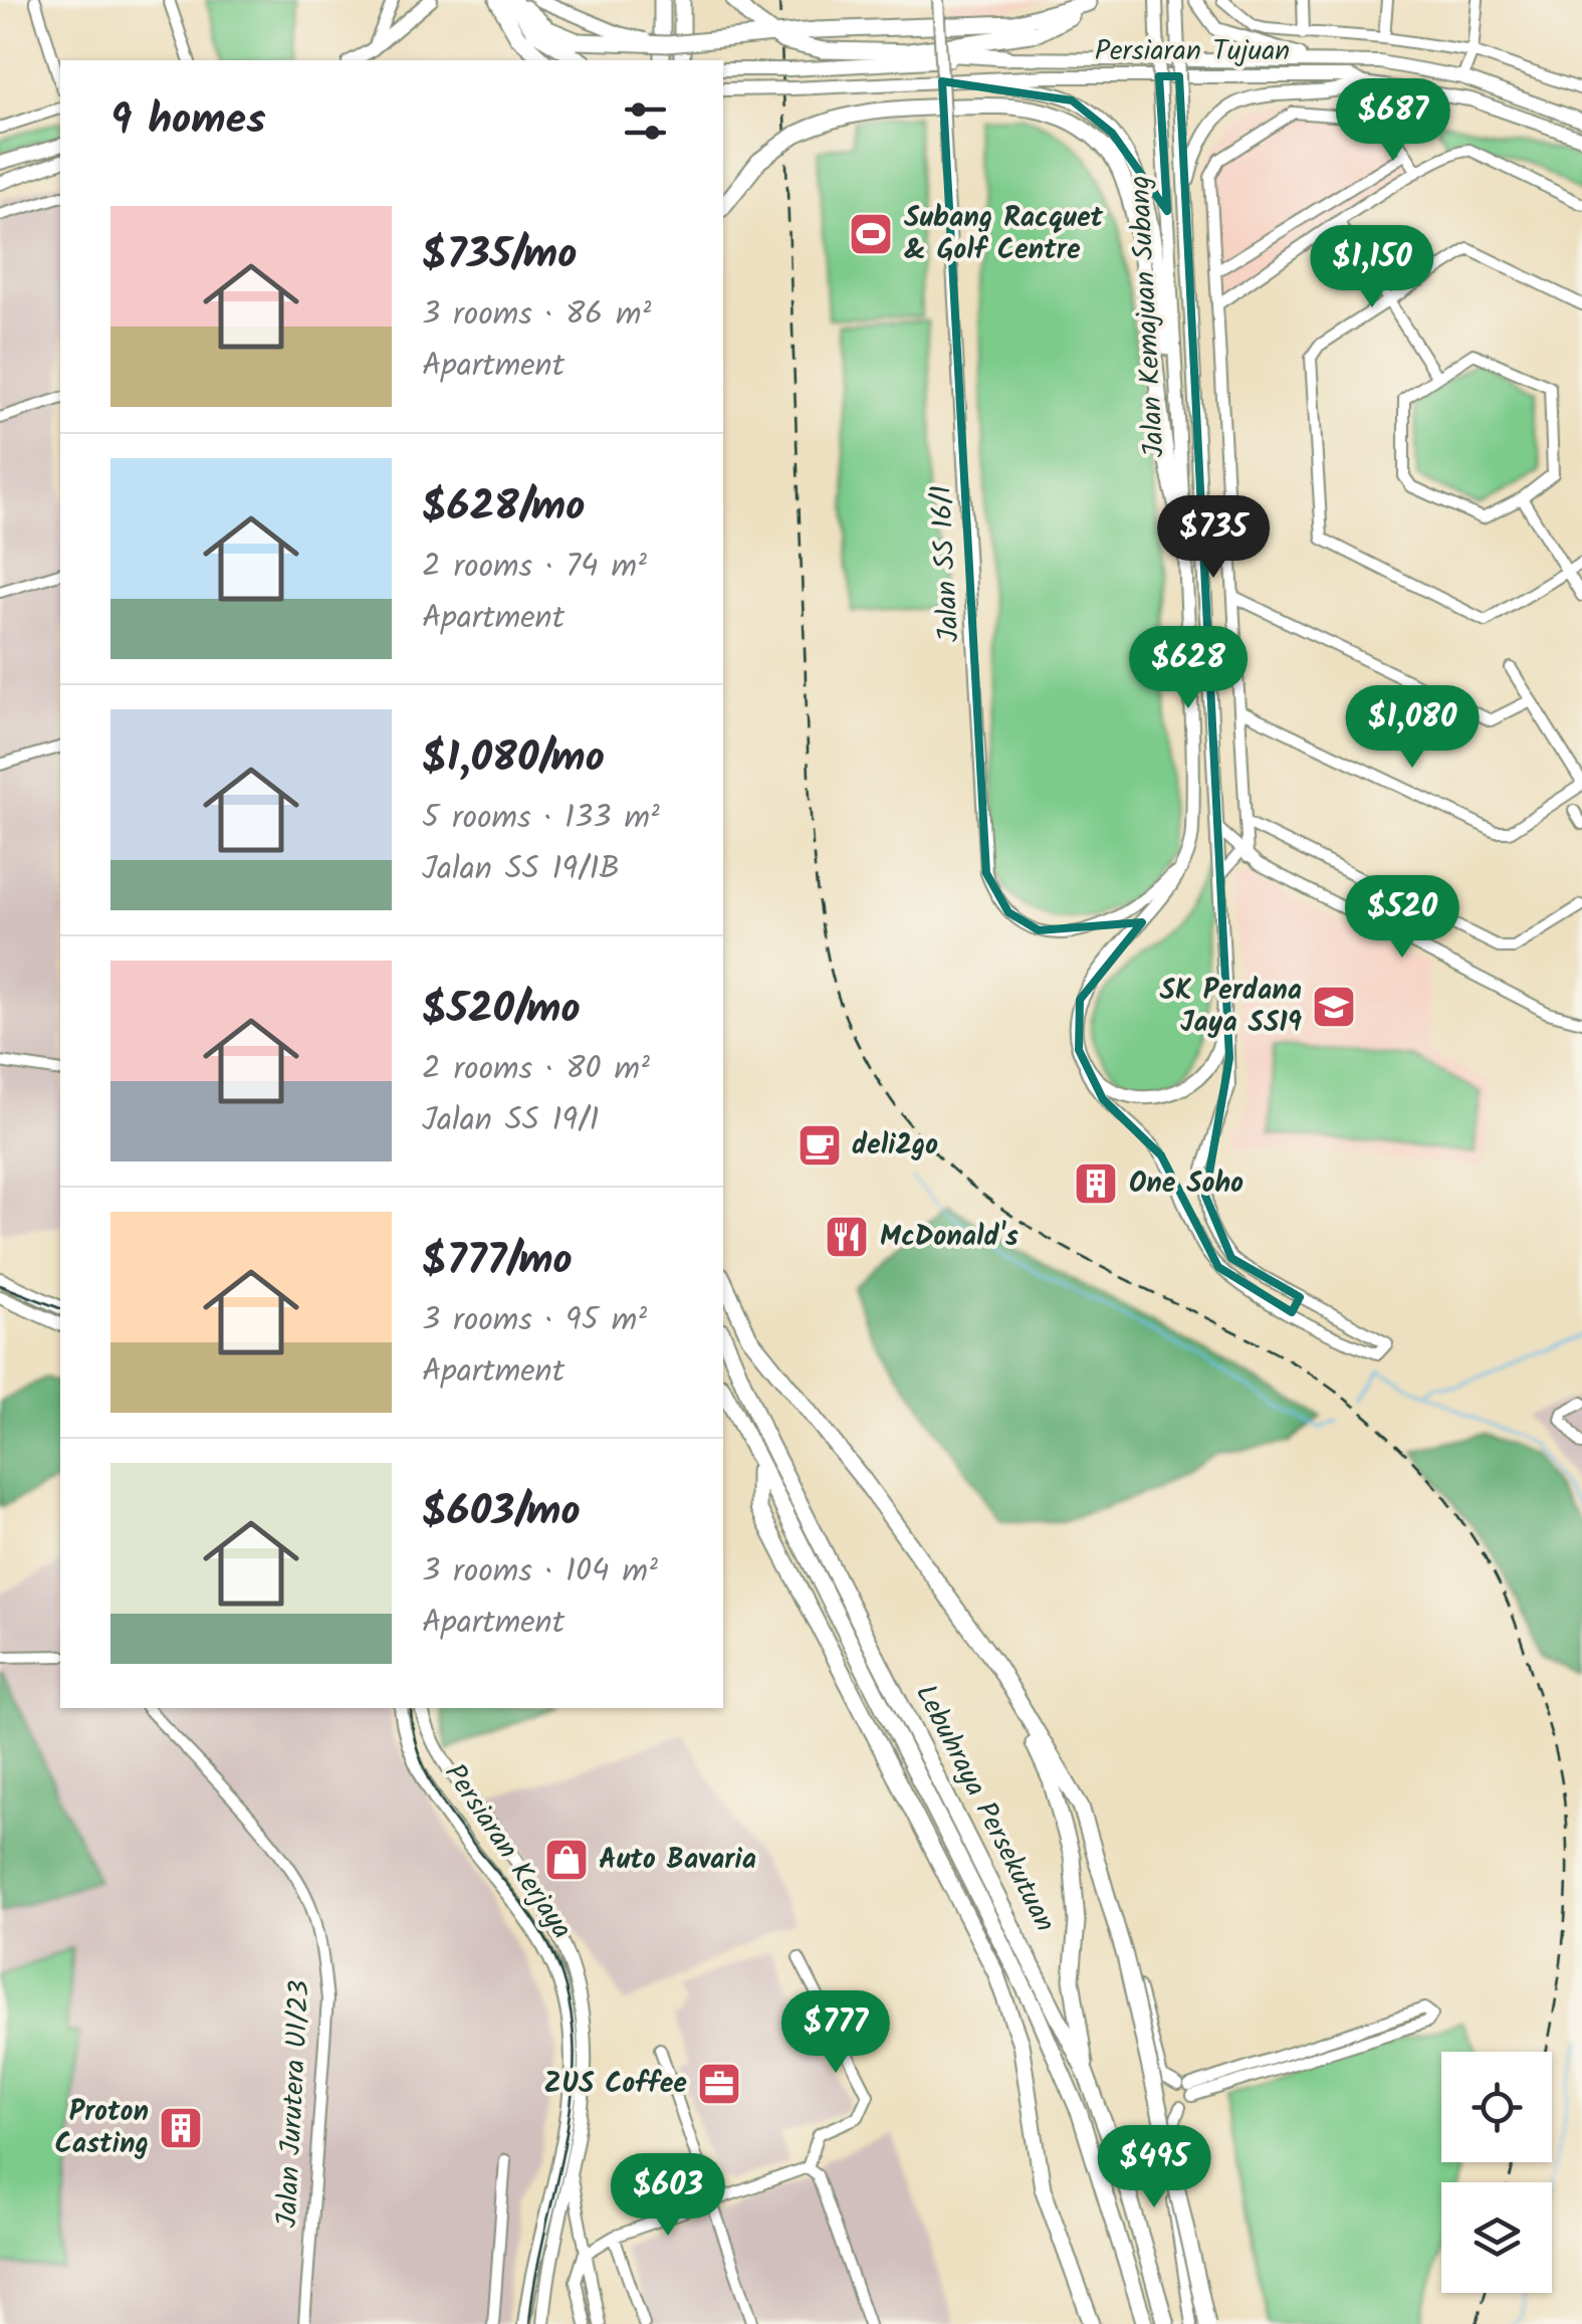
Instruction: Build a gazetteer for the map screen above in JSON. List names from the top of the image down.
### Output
{
  "streets": {
    "highway": ["Lebuhraya Persekutuan"],
    "main road": ["Persiaran Tujuan", "Jalan Kemajuan Subang", "Persiaran Kerjaya"],
    "street": ["Jalan SS 16/1", "Jalan Jurutera U1/23"]
  },
  "crossings": [
    ["Jalan Kemajuan Subang", "Jalan SS 16/1"]
  ],
  "places": {
    "sports": ["Subang Racquet & Golf Centre"],
    "school or university": ["SK Perdana Jaya SS19"],
    "cafe": ["deli2go"],
    "building": ["One Soho", "Proton Casting"],
    "restaurant": ["McDonald's"],
    "shop": ["Auto Bavaria"],
    "office": ["ZUS Coffee"]
  },
  "page": {
    "heading": "9 homes",
    "price": [
      "$687",
      "$1,150",
      "$735",
      "$628",
      "$1,080",
      "$520",
      "$777",
      "$495",
      "$603"
    ],
    "list": [
      {
        "name": "$735/mo",
        "note": "3 rooms · 86 m² · Apartment"
      },
      {
        "name": "$628/mo",
        "note": "2 rooms · 74 m² · Apartment"
      },
      {
        "name": "$1,080/mo",
        "note": "5 rooms · 133 m² · Jalan SS 19/1B"
      },
      {
        "name": "$520/mo",
        "note": "2 rooms · 80 m² · Jalan SS 19/1"
      },
      {
        "name": "$777/mo",
        "note": "3 rooms · 95 m² · Apartment"
      },
      {
        "name": "$603/mo",
        "note": "3 rooms · 104 m² · Apartment"
      }
    ]
  }
}
